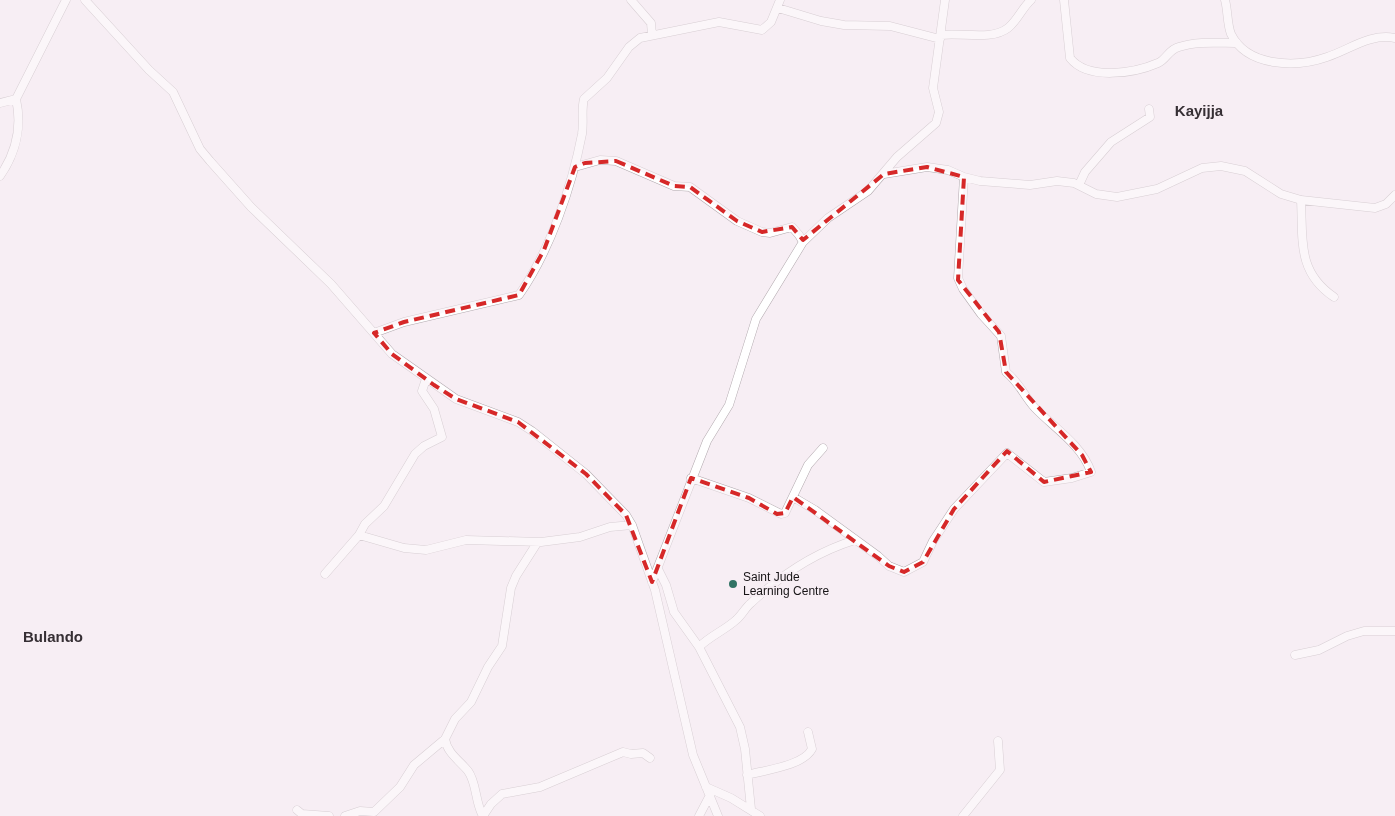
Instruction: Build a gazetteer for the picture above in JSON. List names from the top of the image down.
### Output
{
  "districts": ["Kayijja", "Bulando"],
  "places": ["Saint Jude Learning Centre"]
}
